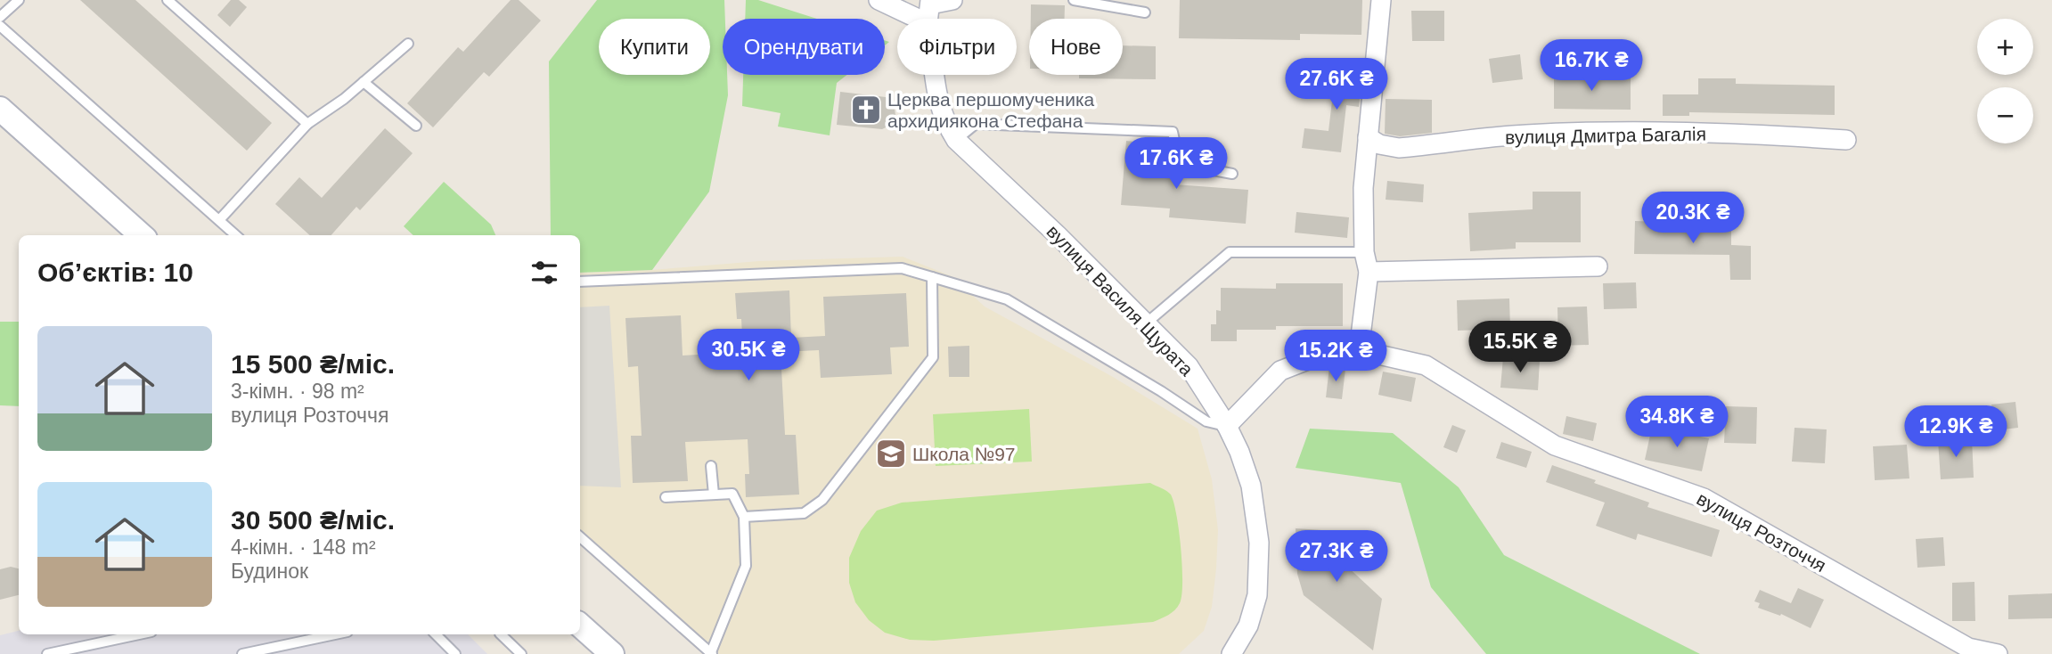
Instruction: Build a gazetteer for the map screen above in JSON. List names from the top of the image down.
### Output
{
  "streets": {
    "street": ["вулиця Дмитра Багалія", "вулиця Василя Щурата", "вулиця Розточчя"]
  },
  "crossings": [
    ["вулиця Василя Щурата", "вулиця Розточчя"]
  ],
  "places": {
    "church": ["Церква першомученика архидиякона Стефана"],
    "school or university": ["Школа №97"]
  },
  "page": {
    "map_buttons": ["+", "−"],
    "chip": [
      "Купити",
      "Орендувати",
      "Фільтри",
      "Нове"
    ],
    "price": [
      "16.7K ₴",
      "27.6K ₴",
      "17.6K ₴",
      "20.3K ₴",
      "15.5K ₴",
      "30.5K ₴",
      "15.2K ₴",
      "34.8K ₴",
      "12.9K ₴",
      "27.3K ₴"
    ],
    "heading": "Об’єктів: 10",
    "list": [
      {
        "name": "15 500 ₴/міс.",
        "note": "3-кімн. · 98 m² · вулиця Розточчя"
      },
      {
        "name": "30 500 ₴/міс.",
        "note": "4-кімн. · 148 m² · Будинок"
      }
    ]
  }
}
